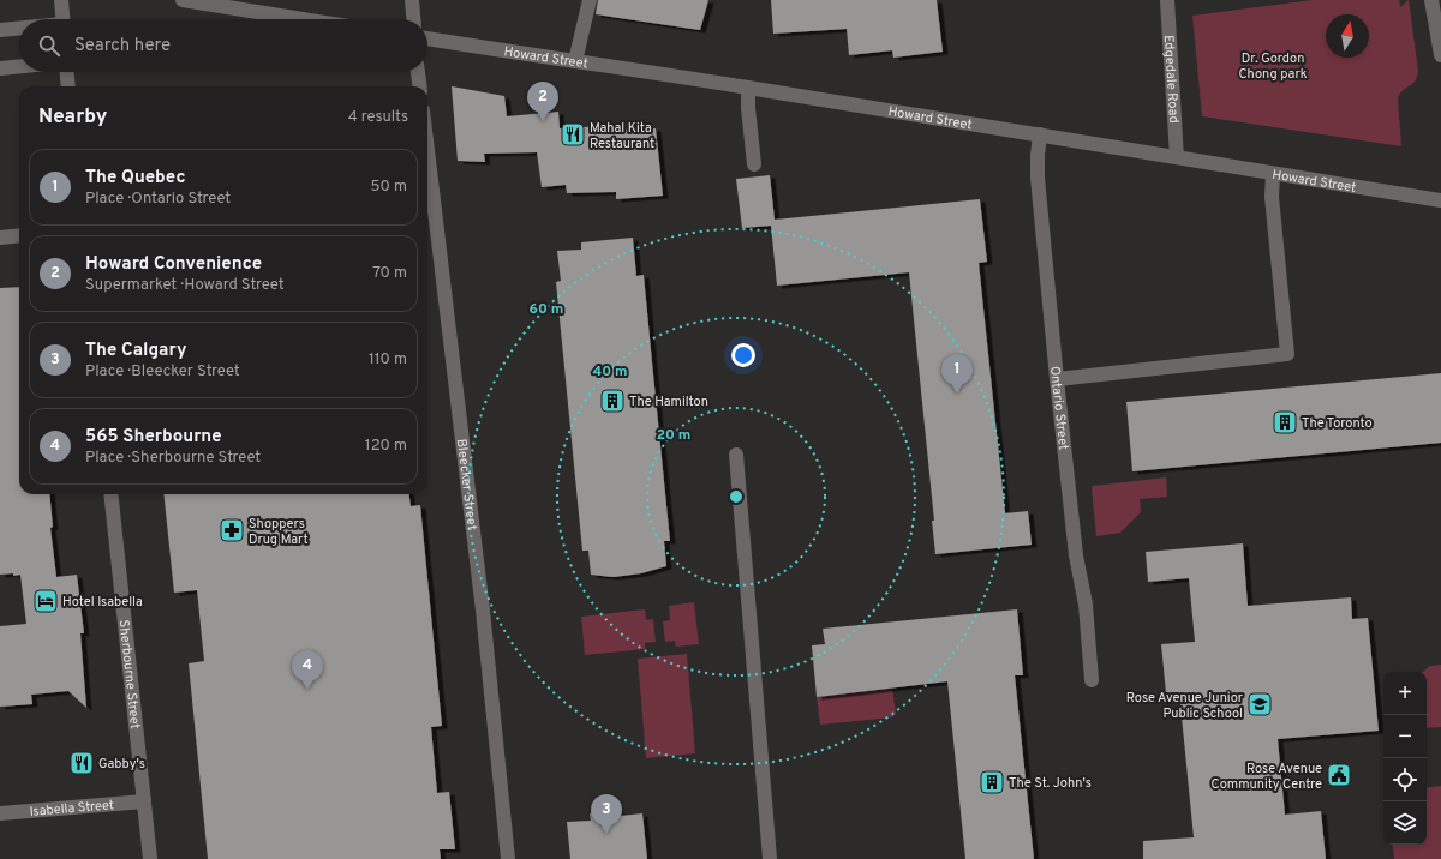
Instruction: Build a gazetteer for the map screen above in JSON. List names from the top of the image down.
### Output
{
  "streets": {
    "street": [
      "Howard Street",
      "Edgedale Road",
      "Ontario Street",
      "Bleecker Street",
      "Sherbourne Street",
      "Isabella Street"
    ]
  },
  "crossings": [
    ["Howard Street", "Edgedale Road"],
    ["Howard Street", "Ontario Street"],
    ["Sherbourne Street", "Isabella Street"]
  ],
  "parks": ["Dr. Gordon Chong park"],
  "places": {
    "restaurant": ["Mahal Kita Restaurant", "Gabby's"],
    "building": ["The Hamilton", "The Toronto", "The St. John's"],
    "pharmacy": ["Shoppers Drug Mart"],
    "hotel": ["Hotel Isabella"],
    "school or university": ["Rose Avenue Junior Public School"],
    "public building": ["Rose Avenue Community Centre"]
  },
  "north": "top",
  "page": {
    "search": "Search here",
    "pins": [
      "2",
      "1",
      "4",
      "3"
    ],
    "heading": ["Nearby", "4 results"],
    "list": [
      {
        "mark": "1",
        "name": "The Quebec",
        "note": "Place · Ontario Street",
        "value": "50 m"
      },
      {
        "mark": "2",
        "name": "Howard Convenience",
        "note": "Supermarket · Howard Street",
        "value": "70 m"
      },
      {
        "mark": "3",
        "name": "The Calgary",
        "note": "Place · Bleecker Street",
        "value": "110 m"
      },
      {
        "mark": "4",
        "name": "565 Sherbourne",
        "note": "Place · Sherbourne Street",
        "value": "120 m"
      }
    ],
    "map_buttons": ["+", "−"]
  },
  "rings": ["60 m", "40 m", "20 m"]
}
